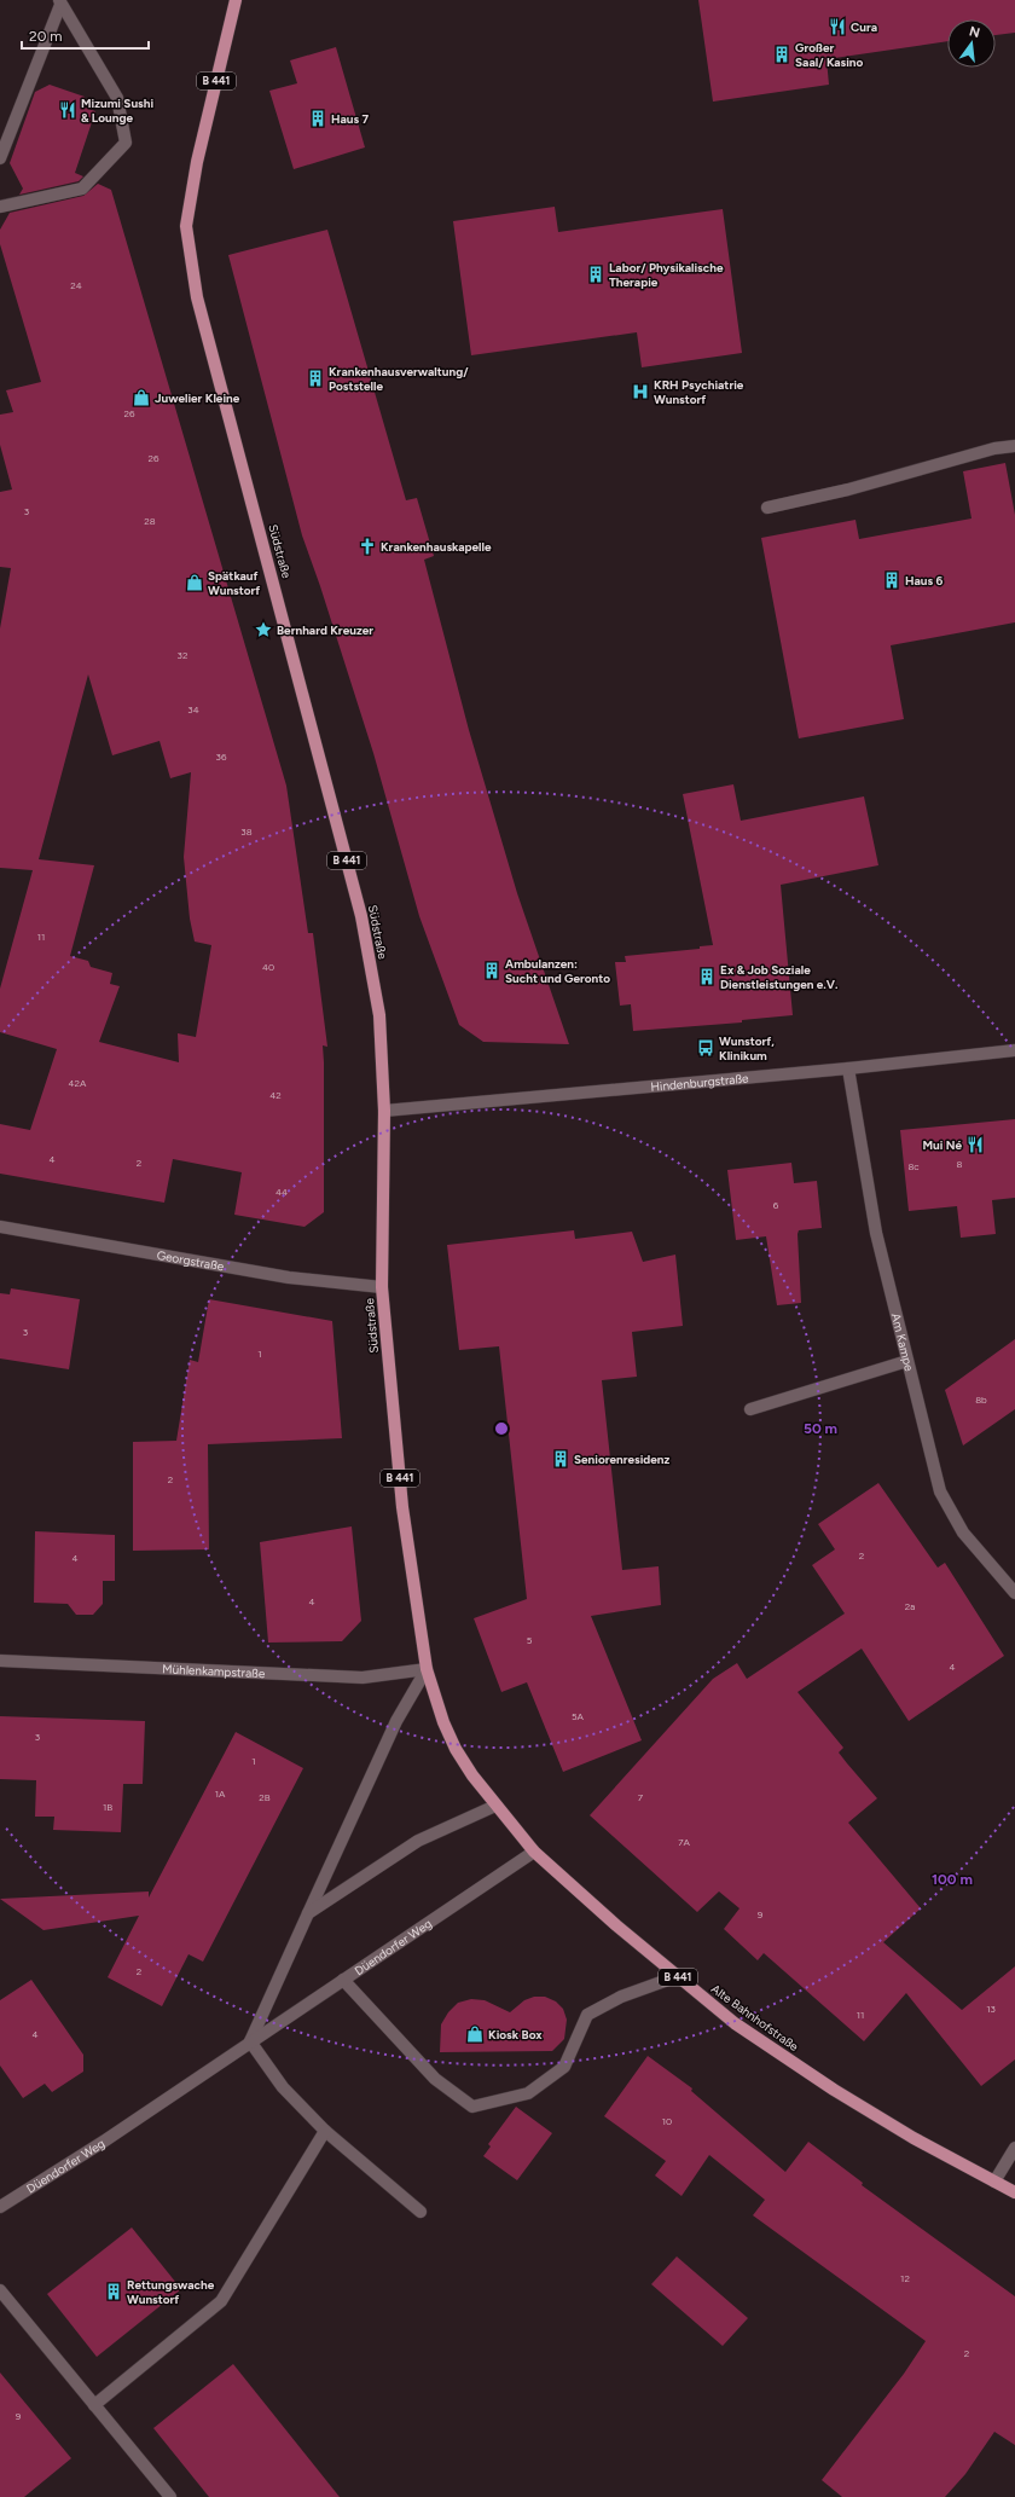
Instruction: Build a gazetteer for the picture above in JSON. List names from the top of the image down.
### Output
{
  "streets": {
    "main road": ["B 441", "Südstraße", "Alte Bahnhofstraße"],
    "street": [
      "Hindenburgstraße",
      "Georgstraße",
      "Am Kampe",
      "Mühlenkampstraße",
      "Düendorfer Weg"
    ]
  },
  "crossings": [
    ["Südstraße", "Hindenburgstraße"],
    ["Südstraße", "Georgstraße"],
    ["Südstraße", "Mühlenkampstraße"],
    ["Südstraße", "Alte Bahnhofstraße"],
    ["Hindenburgstraße", "Am Kampe"],
    ["Düendorfer Weg", "Alte Bahnhofstraße"]
  ],
  "places": {
    "restaurant": ["Cura", "Mizumi Sushi & Lounge", "Mui Né"],
    "building": [
      "Großer Saal/ Kasino",
      "Haus 7",
      "Labor/ Physikalische Therapie",
      "Krankenhausverwaltung/ Poststelle",
      "Haus 6",
      "Ambulanzen: Sucht und Geronto",
      "Ex & Job Soziale Dienstleistungen e.V.",
      "Seniorenresidenz",
      "Rettungswache Wunstorf"
    ],
    "hospital": ["KRH Psychiatrie Wunstorf"],
    "shop": ["Juwelier Kleine", "Spätkauf Wunstorf", "Kiosk Box"],
    "church": ["Krankenhauskapelle"],
    "place": ["Bernhard Kreuzer"],
    "bus stop": ["Wunstorf, Klinikum"]
  },
  "house_numbers": [
    "24",
    "26",
    "26",
    "3",
    "28",
    "32",
    "34",
    "36",
    "38",
    "11",
    "40",
    "42A",
    "42",
    "4",
    "2",
    "8",
    "8c",
    "44",
    "6",
    "3",
    "1",
    "8b",
    "2",
    "2",
    "4",
    "4",
    "2a",
    "5",
    "4",
    "5A",
    "3",
    "1",
    "1A",
    "2B",
    "7",
    "1B",
    "7A",
    "9",
    "2",
    "13",
    "11",
    "4",
    "10",
    "12",
    "2",
    "9"
  ],
  "scale_bar": "20 m",
  "north": "top",
  "rings": ["50 m", "100 m"]
}
